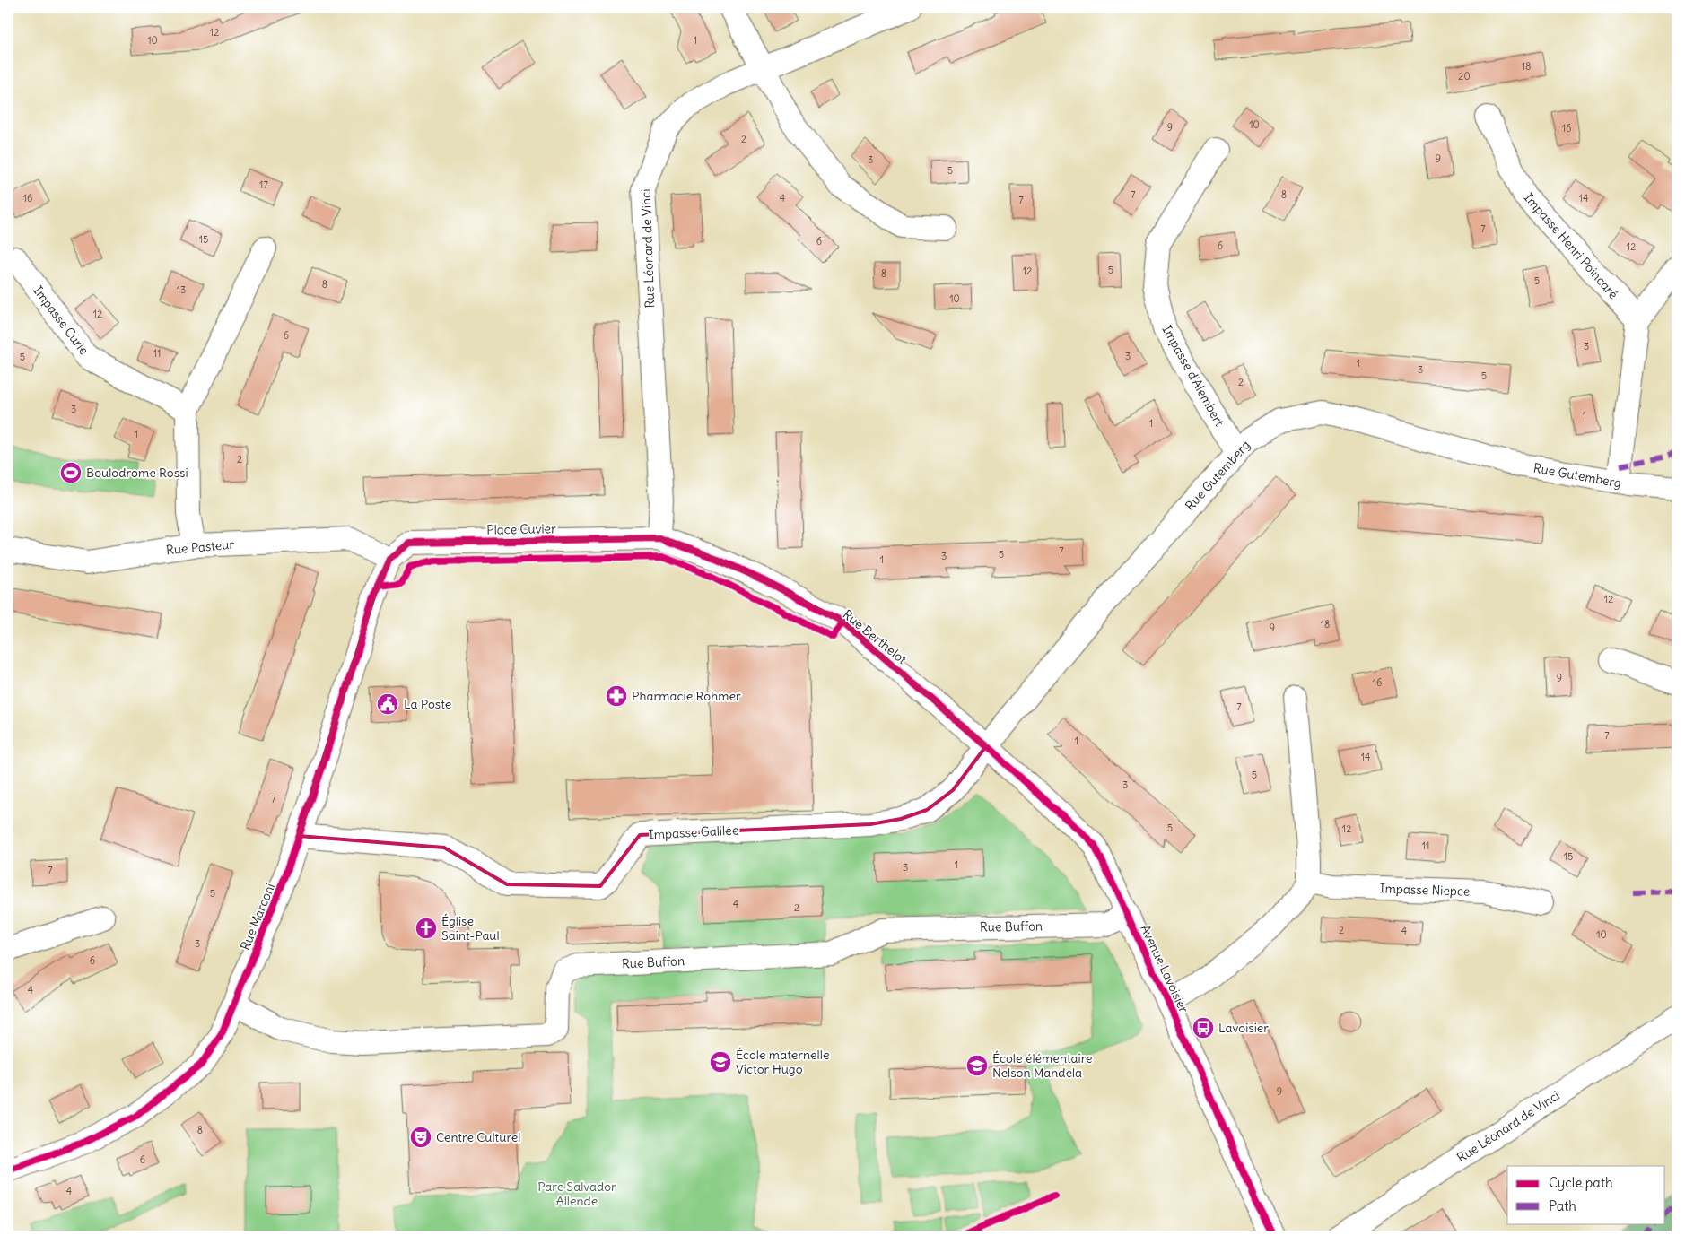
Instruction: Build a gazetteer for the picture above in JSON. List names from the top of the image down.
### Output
{
  "streets": {
    "street": [
      "Impasse Henri Poincaré",
      "Rue Léonard de Vinci",
      "Impasse Curie",
      "Impasse d'Alembert",
      "Rue Gutemberg",
      "Place Cuvier",
      "Rue Pasteur",
      "Rue Berthelot",
      "Impasse Galilée",
      "Impasse Niepce",
      "Rue Marconi",
      "Rue Buffon",
      "Avenue Lavoisier"
    ]
  },
  "crossings": [
    ["Rue Léonard de Vinci", "Place Cuvier"],
    ["Rue Léonard de Vinci", "Rue Berthelot"],
    ["Impasse d'Alembert", "Rue Gutemberg"],
    ["Rue Gutemberg", "Rue Berthelot"],
    ["Rue Gutemberg", "Impasse Galilée"],
    ["Rue Gutemberg", "Avenue Lavoisier"],
    ["Place Cuvier", "Rue Pasteur"],
    ["Place Cuvier", "Rue Berthelot"],
    ["Place Cuvier", "Rue Marconi"],
    ["Rue Pasteur", "Rue Marconi"],
    ["Rue Berthelot", "Impasse Galilée"],
    ["Rue Berthelot", "Avenue Lavoisier"],
    ["Impasse Galilée", "Rue Marconi"],
    ["Impasse Galilée", "Avenue Lavoisier"],
    ["Rue Marconi", "Rue Buffon"],
    ["Rue Buffon", "Avenue Lavoisier"]
  ],
  "parks": ["Parc Salvador Allende"],
  "places": {
    "sports": ["Boulodrome Rossi"],
    "pharmacy": ["Pharmacie Rohmer"],
    "public building": ["La Poste"],
    "church": ["Église Saint-Paul"],
    "bus stop": ["Lavoisier"],
    "school or university": ["École maternelle Victor Hugo", "École élémentaire Nelson Mandela"],
    "theatre": ["Centre Culturel"]
  },
  "house_numbers": [
    "12",
    "10",
    "1",
    "18",
    "20",
    "10",
    "9",
    "16",
    "2",
    "9",
    "3",
    "5",
    "17",
    "7",
    "8",
    "16",
    "4",
    "14",
    "7",
    "7",
    "15",
    "6",
    "6",
    "12",
    "5",
    "12",
    "8",
    "5",
    "8",
    "13",
    "10",
    "12",
    "6",
    "3",
    "11",
    "3",
    "5",
    "1",
    "3",
    "5",
    "2",
    "3",
    "1",
    "1",
    "1",
    "2",
    "7",
    "5",
    "3",
    "1",
    "12",
    "18",
    "9",
    "9",
    "16",
    "7",
    "7",
    "1",
    "14",
    "5",
    "3",
    "7",
    "5",
    "12",
    "11",
    "15",
    "1",
    "3",
    "7",
    "5",
    "4",
    "2",
    "2",
    "4",
    "10",
    "3",
    "6",
    "4",
    "9",
    "8",
    "6",
    "4"
  ],
  "legend": ["Cycle path", "Path"]
}
